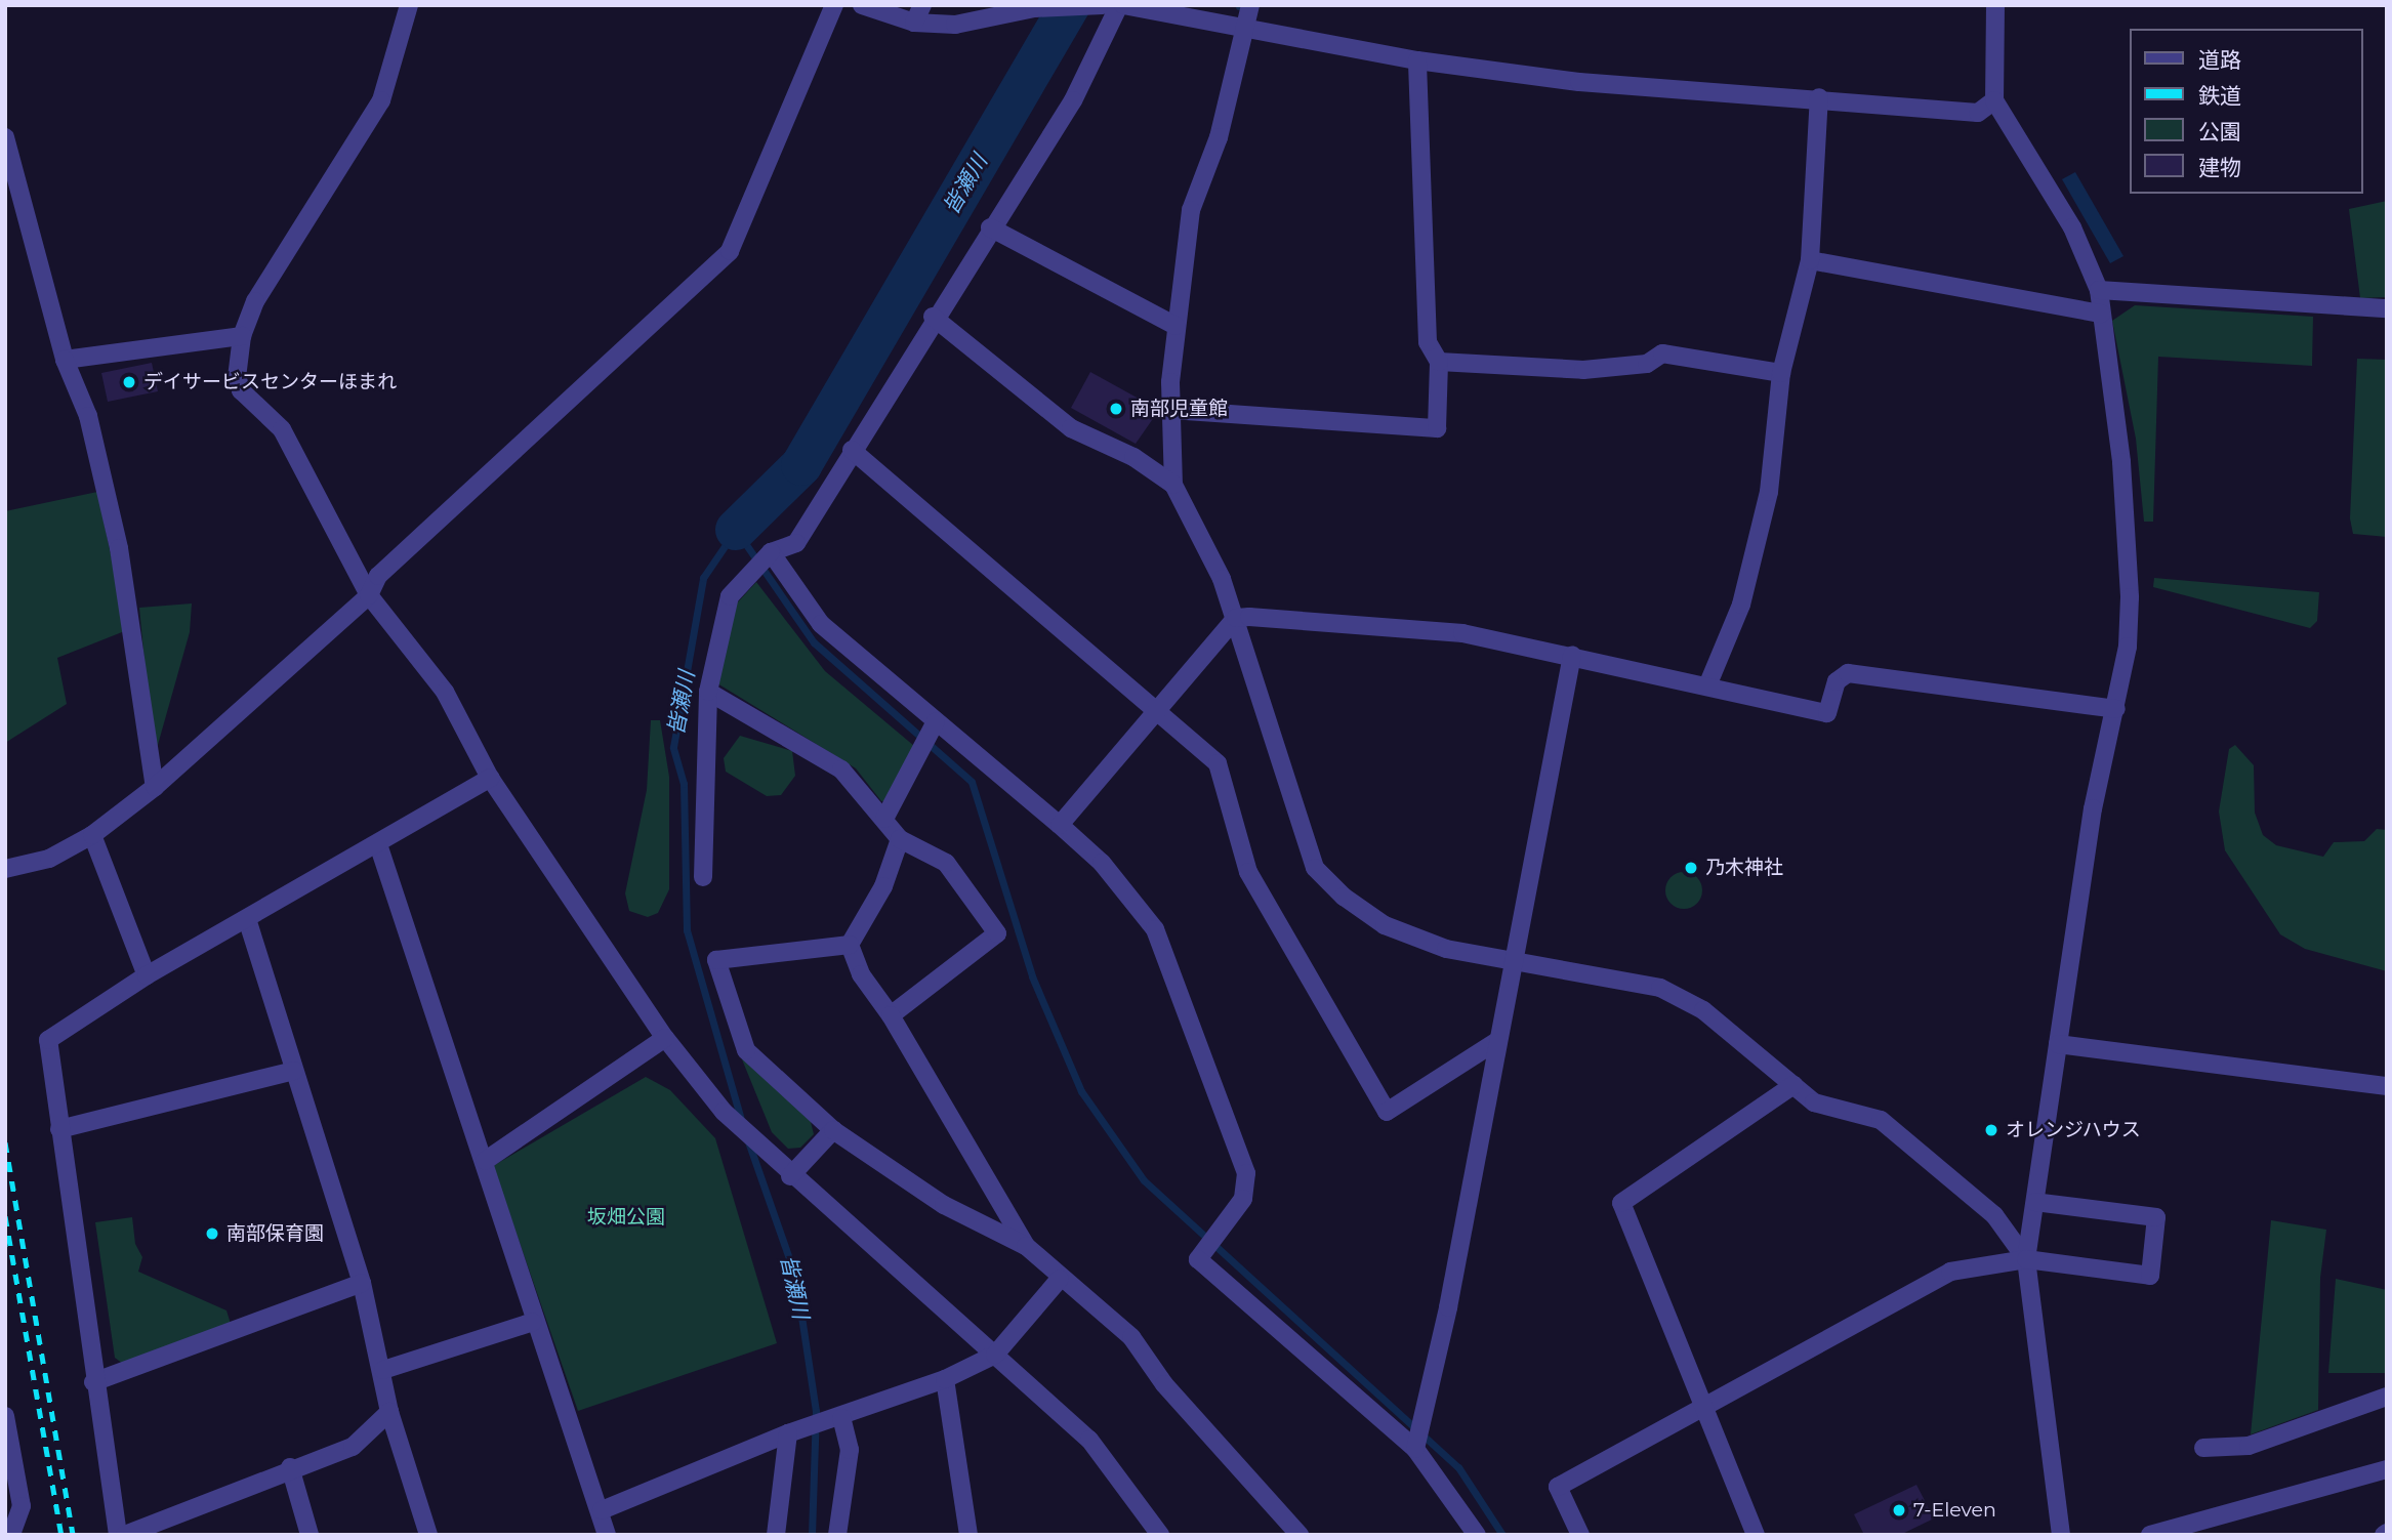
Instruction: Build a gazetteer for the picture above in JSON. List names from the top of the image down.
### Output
{
  "water": ["皆瀬川"],
  "parks": ["坂畑公園"],
  "places": [
    "デイサービスセンターほまれ",
    "南部児童館",
    "乃木神社",
    "オレンジハウス",
    "南部保育園",
    "7-Eleven"
  ],
  "legend": [
    "道路",
    "鉄道",
    "公園",
    "建物"
  ]
}
